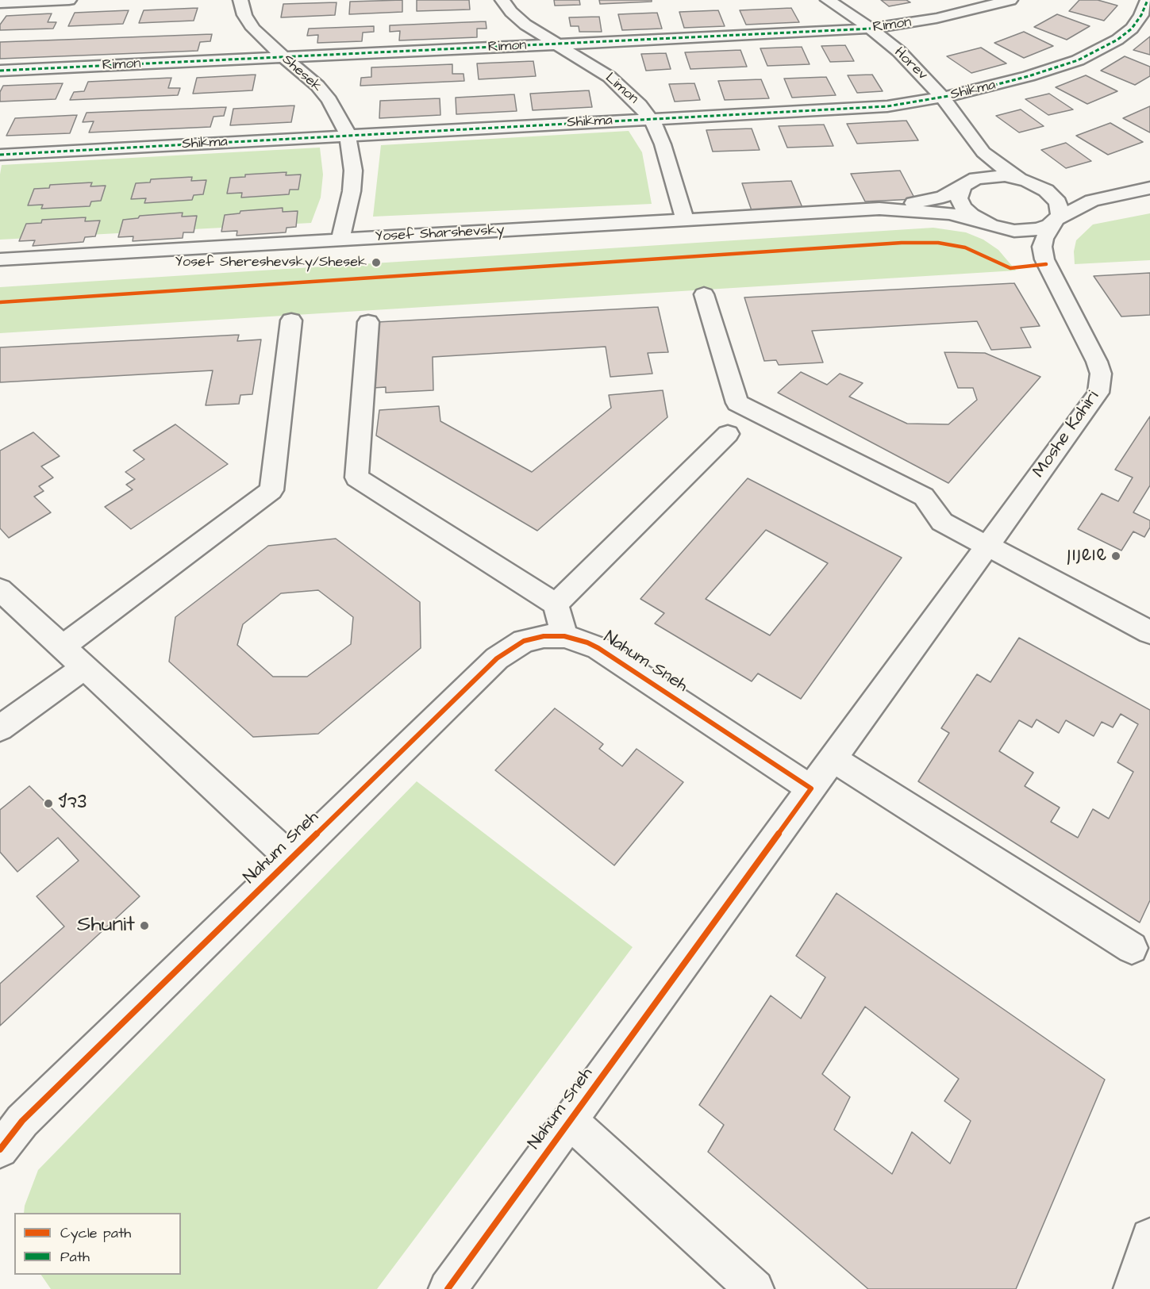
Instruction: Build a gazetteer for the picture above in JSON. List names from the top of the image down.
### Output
{
  "streets": {
    "street": [
      "Rimon",
      "Horev",
      "Shesek",
      "Limon",
      "Shikma",
      "Yosef Sharshevsky",
      "Moshe Kahiri",
      "Nahum Sneh"
    ]
  },
  "crossings": [
    ["Rimon", "Horev"],
    ["Rimon", "Shesek"],
    ["Rimon", "Limon"],
    ["Horev", "Shikma"],
    ["Horev", "Yosef Sharshevsky"],
    ["Horev", "Moshe Kahiri"],
    ["Shesek", "Shikma"],
    ["Shesek", "Yosef Sharshevsky"],
    ["Limon", "Shikma"],
    ["Limon", "Yosef Sharshevsky"],
    ["Yosef Sharshevsky", "Moshe Kahiri"],
    ["Moshe Kahiri", "Nahum Sneh"]
  ],
  "places": [
    "Yosef Shereshevsky/Shesek",
    "שושנון",
    "צדף",
    "Shunit"
  ],
  "legend": ["Cycle path", "Path"]
}
